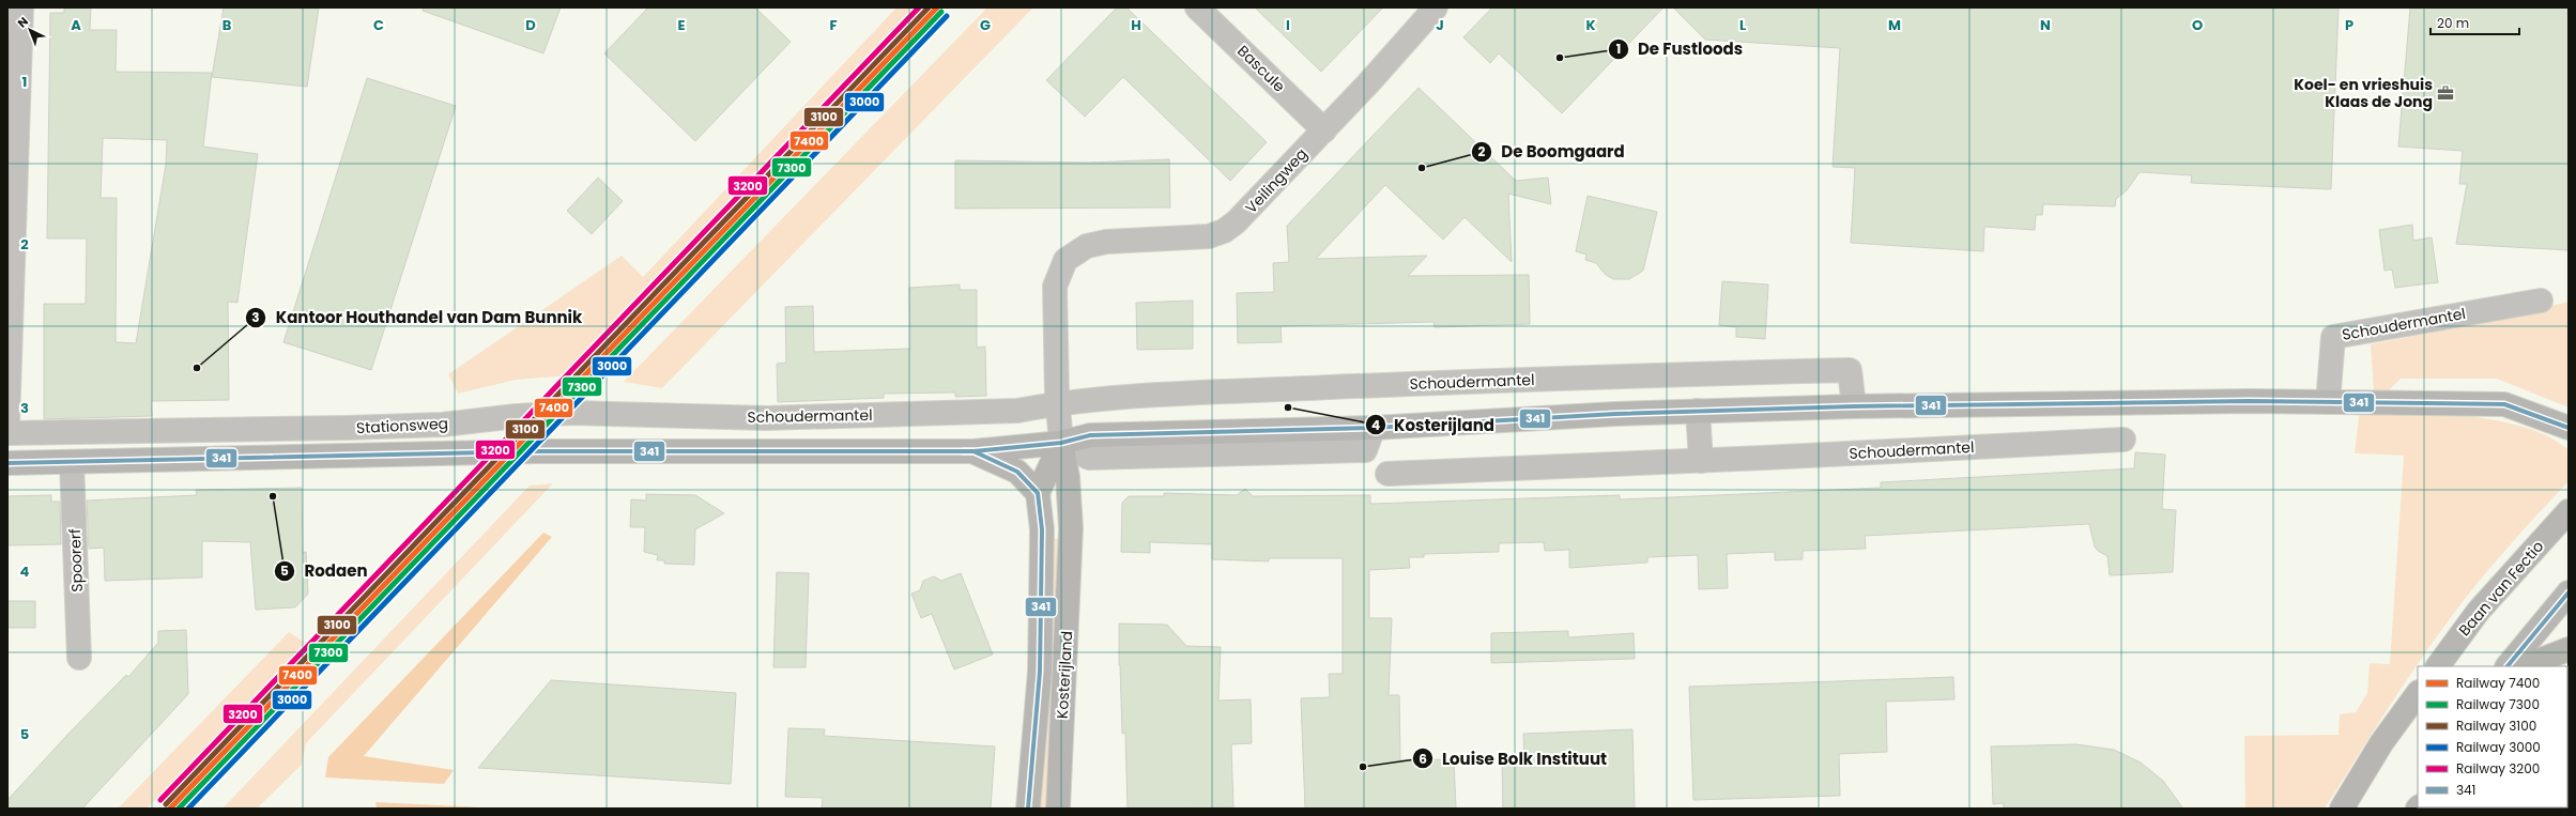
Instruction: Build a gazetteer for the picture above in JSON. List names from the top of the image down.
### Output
{
  "streets": {
    "street": [
      "Bascule",
      "Veilingweg",
      "Schoudermantel",
      "Stationsweg",
      "Spoorerf",
      "Baan van Fectio",
      "Kosterijland"
    ]
  },
  "crossings": [
    ["Bascule", "Veilingweg"],
    ["Veilingweg", "Schoudermantel"],
    ["Schoudermantel", "Stationsweg"],
    ["Stationsweg", "Spoorerf"]
  ],
  "places": {
    "other": [
      "De Fustloods",
      "De Boomgaard",
      "Kantoor Houthandel van Dam Bunnik",
      "Kosterijland",
      "Rodaen",
      "Louise Bolk Instituut"
    ],
    "office": ["Koel- en vrieshuis Klaas de Jong"]
  },
  "lines": [
    "rail line 7400",
    "rail line 3100",
    "rail line 3200",
    "rail line 7300",
    "rail line 3000",
    "transit line 341"
  ],
  "legend": [
    "Railway 7400",
    "Railway 7300",
    "Railway 3100",
    "Railway 3000",
    "Railway 3200",
    "341"
  ],
  "scale_bar": "20 m",
  "north": "top left",
  "grid": {
    "columns": [
      "A",
      "B",
      "C",
      "D",
      "E",
      "F",
      "G",
      "H",
      "I",
      "J",
      "K",
      "L",
      "M",
      "N",
      "O",
      "P"
    ],
    "rows": [
      "1",
      "2",
      "3",
      "4",
      "5"
    ]
  }
}
